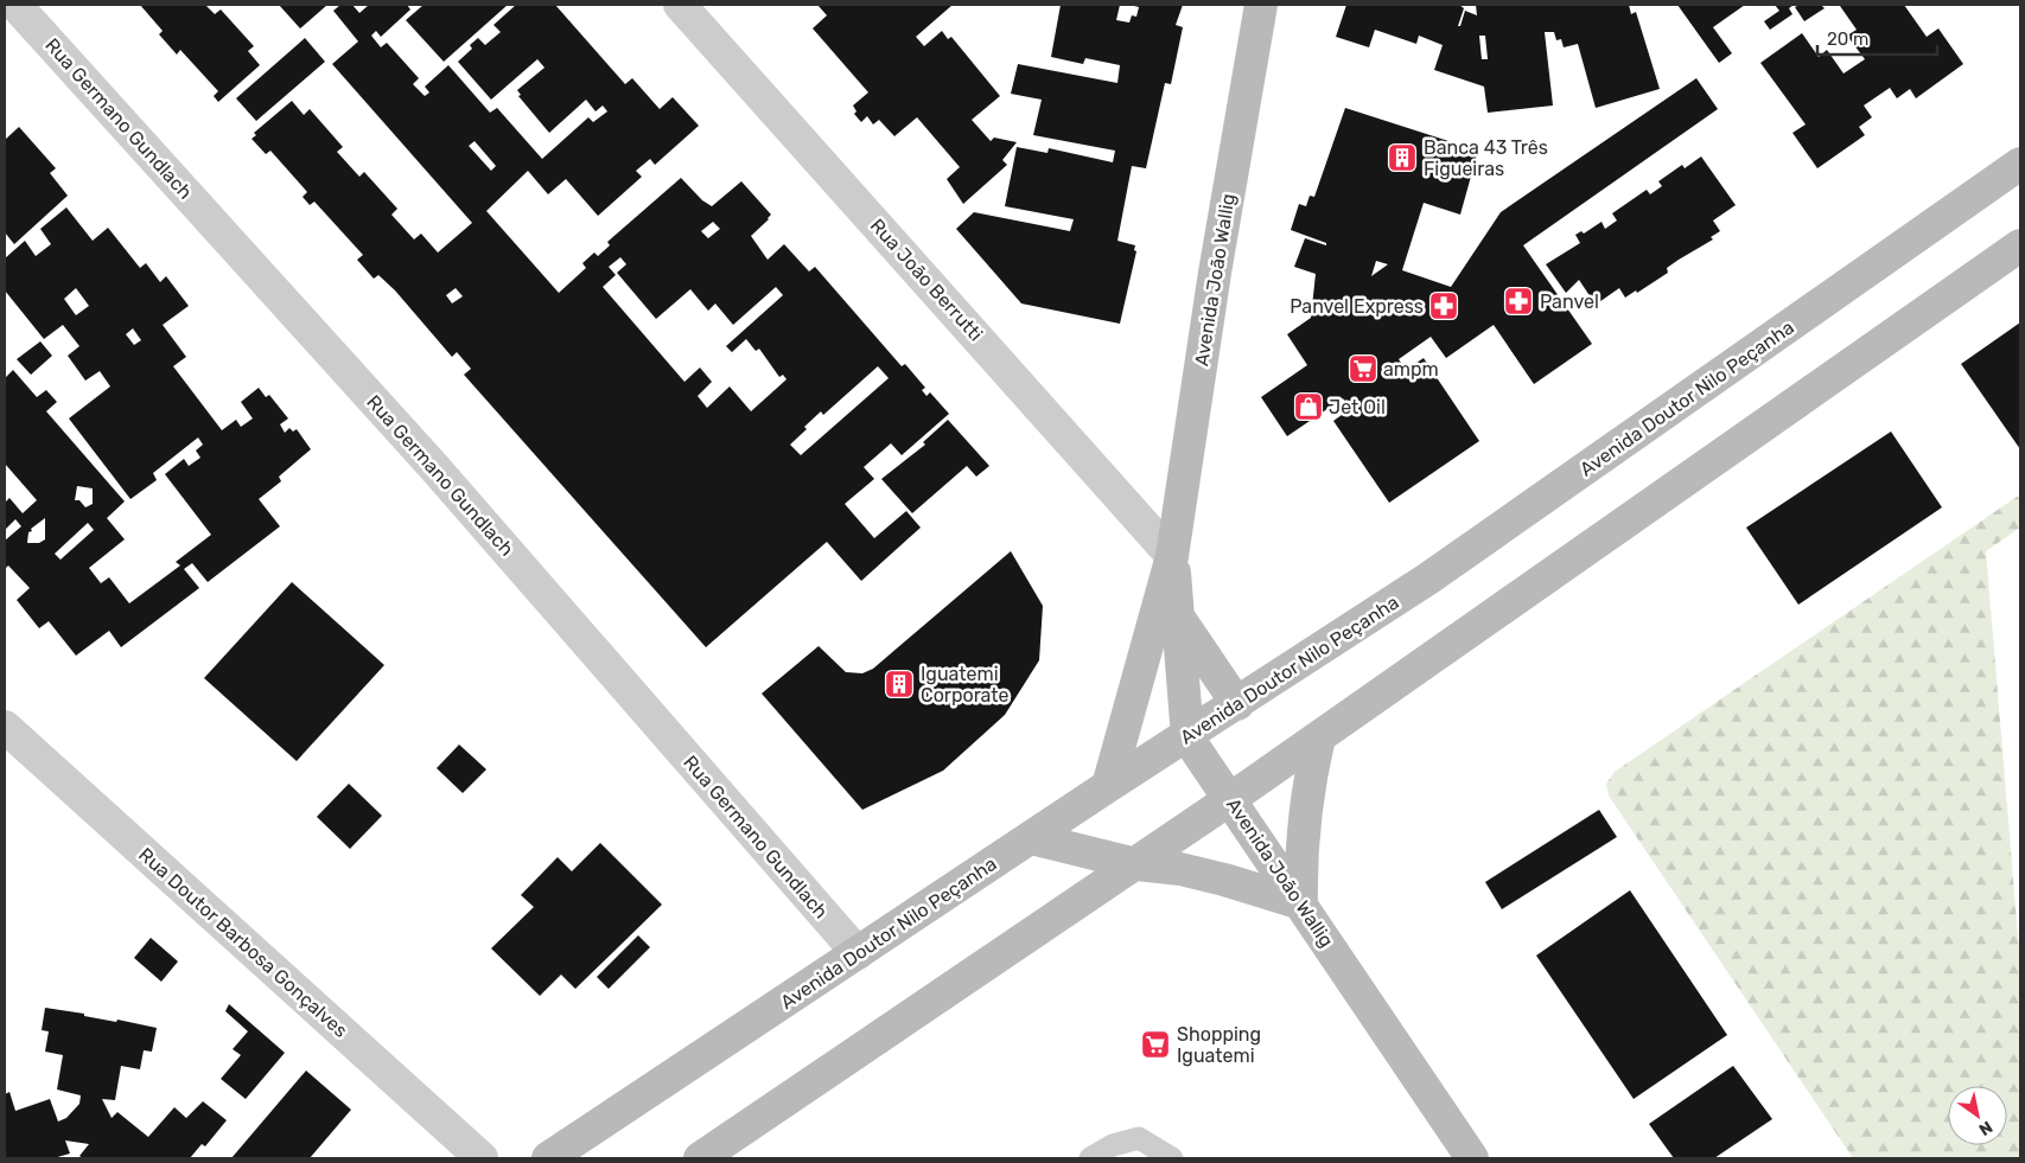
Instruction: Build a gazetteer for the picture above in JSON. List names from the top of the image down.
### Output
{
  "streets": {
    "main road": ["Avenida João Wallig", "Avenida Doutor Nilo Peçanha"],
    "street": ["Rua Germano Gundlach", "Rua João Berrutti", "Rua Doutor Barbosa Gonçalves"]
  },
  "crossings": [
    ["Rua Germano Gundlach", "Avenida Doutor Nilo Peçanha"],
    ["Rua João Berrutti", "Avenida João Wallig"],
    ["Avenida João Wallig", "Avenida Doutor Nilo Peçanha"]
  ],
  "places": {
    "building": ["Banca 43 Três Figueiras", "Iguatemi Corporate"],
    "pharmacy": ["Panvel", "Panvel Express"],
    "supermarket": ["ampm", "Shopping Iguatemi"],
    "shop": ["Jet Oil"]
  },
  "scale_bar": "20 m",
  "north": "bottom right"
}
